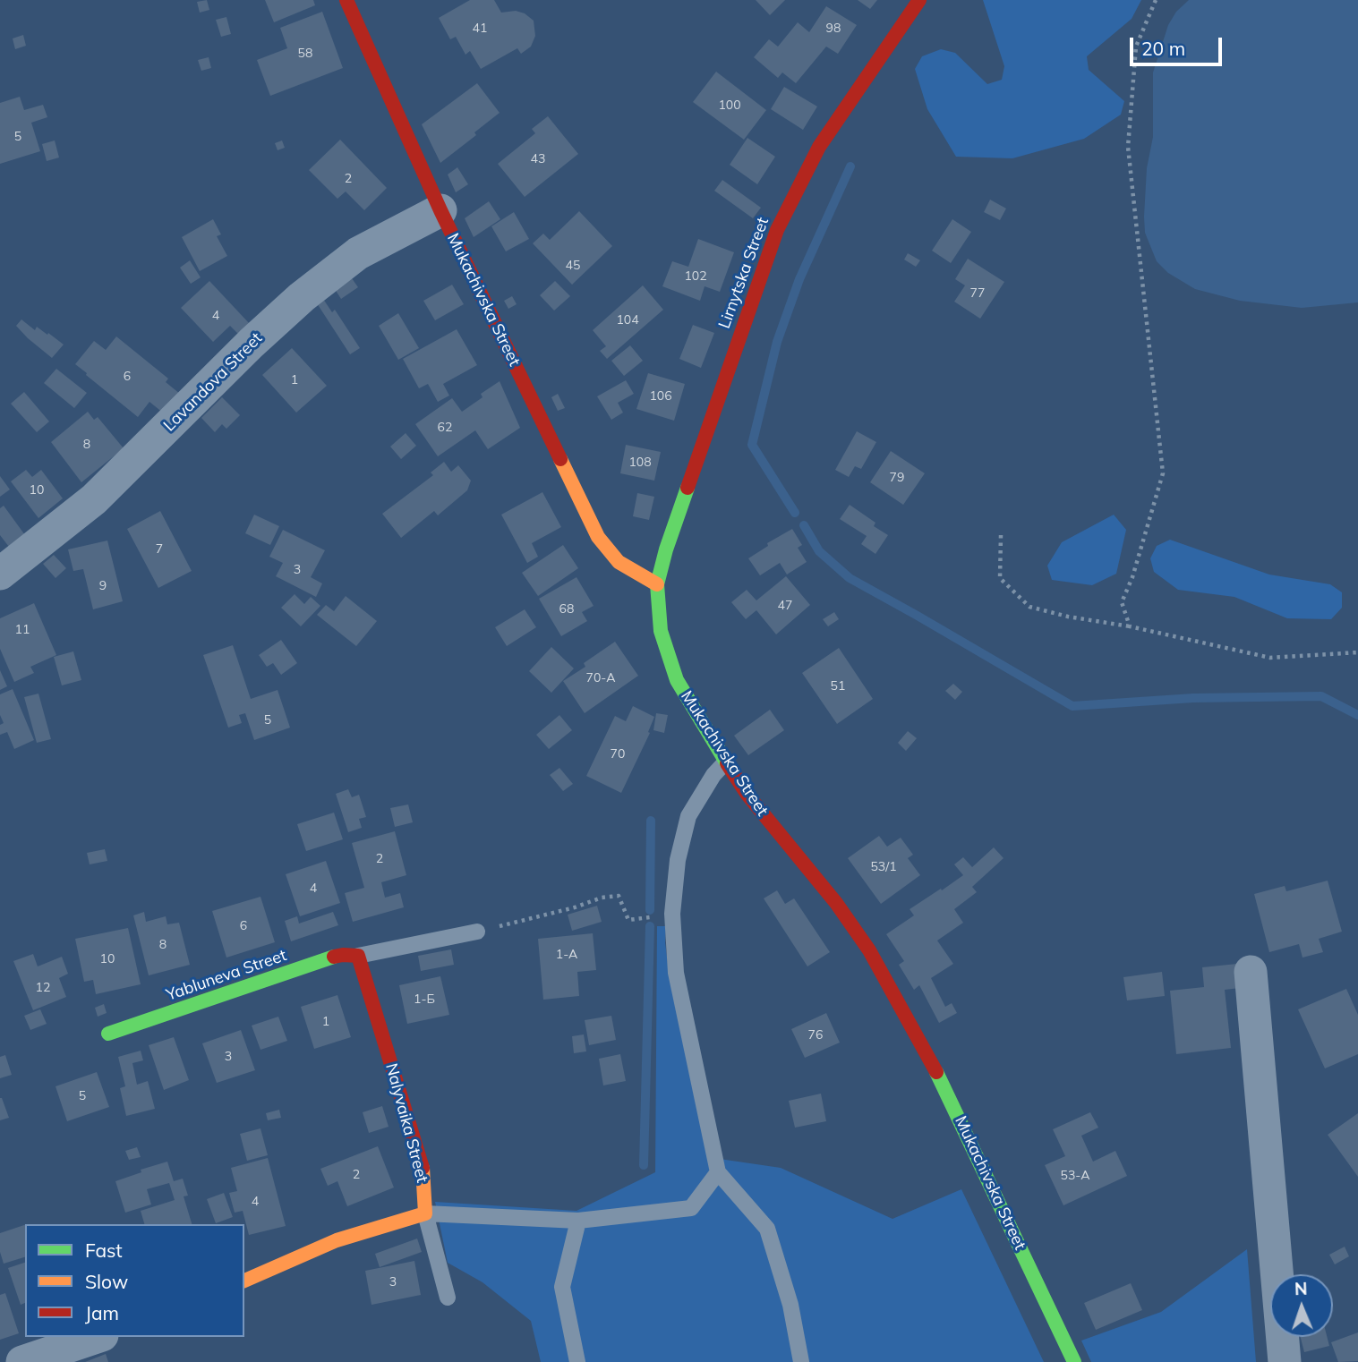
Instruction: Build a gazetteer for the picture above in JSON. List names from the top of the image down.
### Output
{
  "streets": {
    "street": [
      "Lirnytska Street",
      "Mukachivska Street",
      "Lavandova Street",
      "Yabluneva Street",
      "Nalyvaika Street"
    ]
  },
  "crossings": [
    ["Lirnytska Street", "Mukachivska Street"],
    ["Mukachivska Street", "Lavandova Street"],
    ["Yabluneva Street", "Nalyvaika Street"]
  ],
  "house_numbers": [
    "41",
    "98",
    "58",
    "100",
    "5",
    "43",
    "2",
    "45",
    "102",
    "77",
    "4",
    "104",
    "6",
    "1",
    "106",
    "62",
    "8",
    "108",
    "79",
    "10",
    "7",
    "3",
    "9",
    "47",
    "68",
    "11",
    "70-А",
    "51",
    "5",
    "70",
    "2",
    "53/1",
    "4",
    "6",
    "8",
    "1-А",
    "10",
    "12",
    "1-Б",
    "1",
    "76",
    "3",
    "5",
    "2",
    "53-А",
    "4",
    "3"
  ],
  "legend": ["Fast", "Slow", "Jam"],
  "scale_bar": "20 m",
  "north": "top"
}
